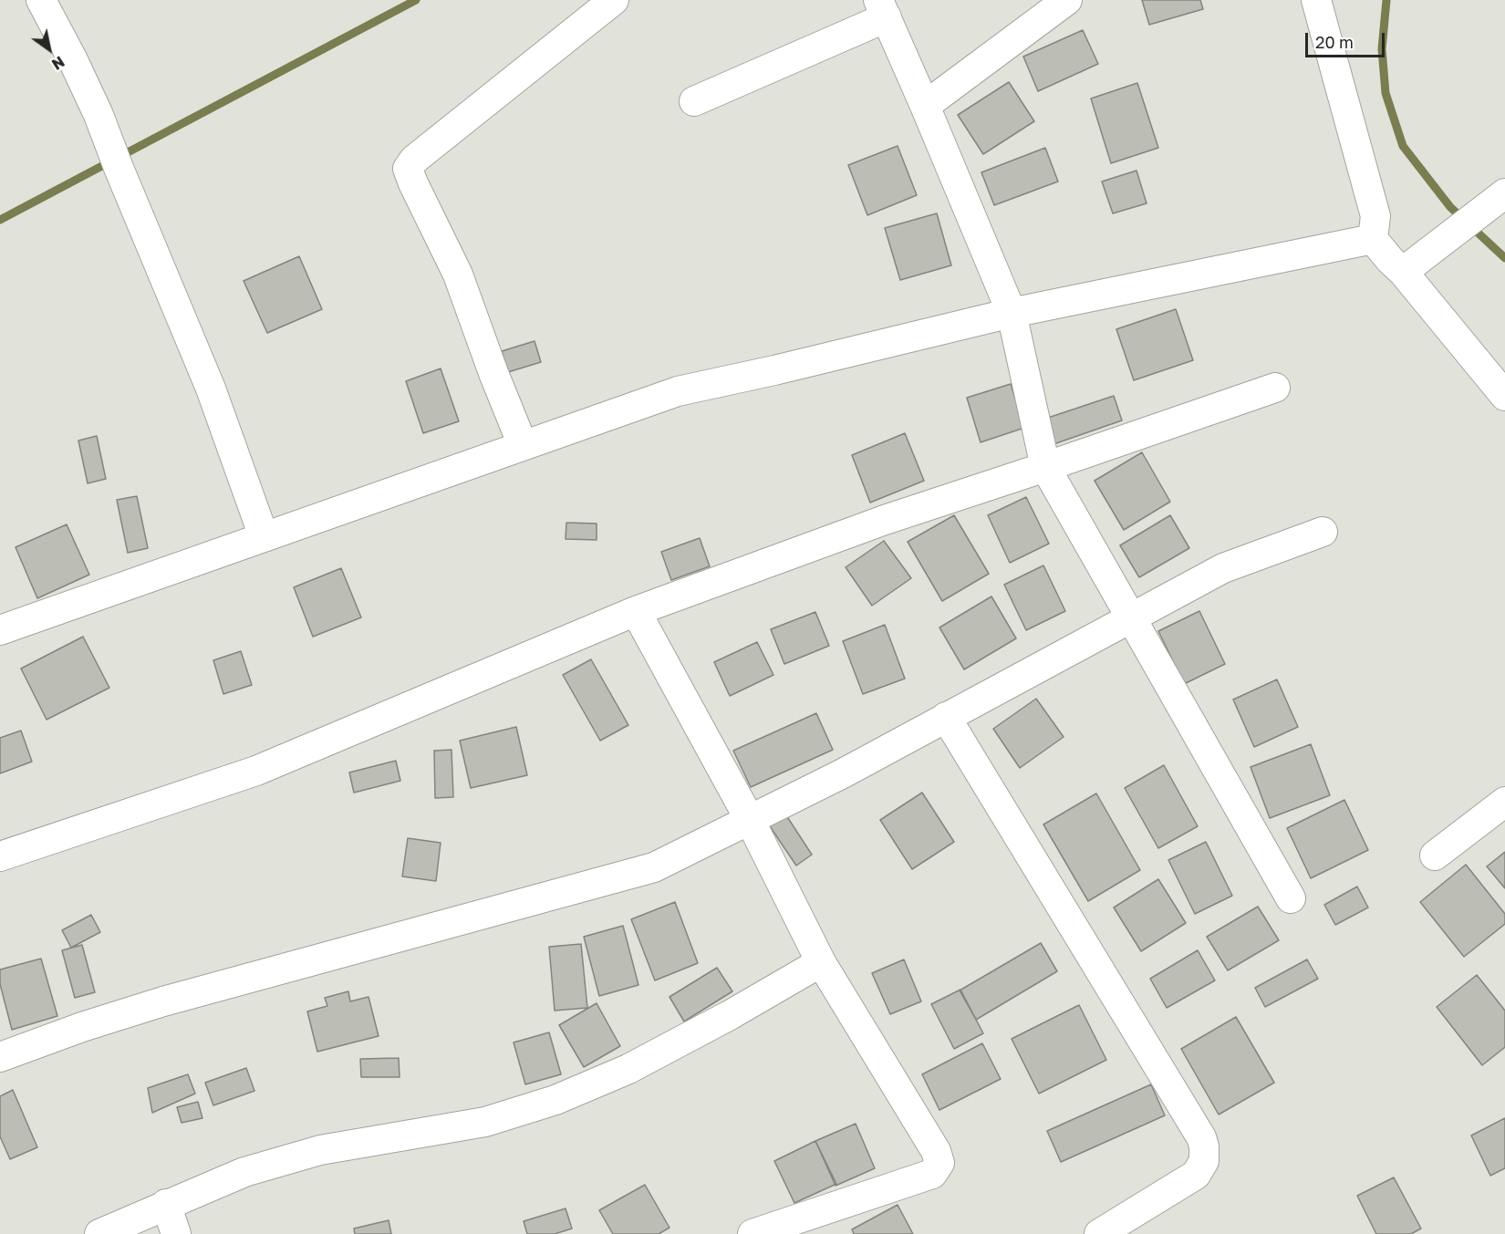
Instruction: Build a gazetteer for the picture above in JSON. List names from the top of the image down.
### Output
{
  "scale_bar": "20 m",
  "north": "bottom right"
}
